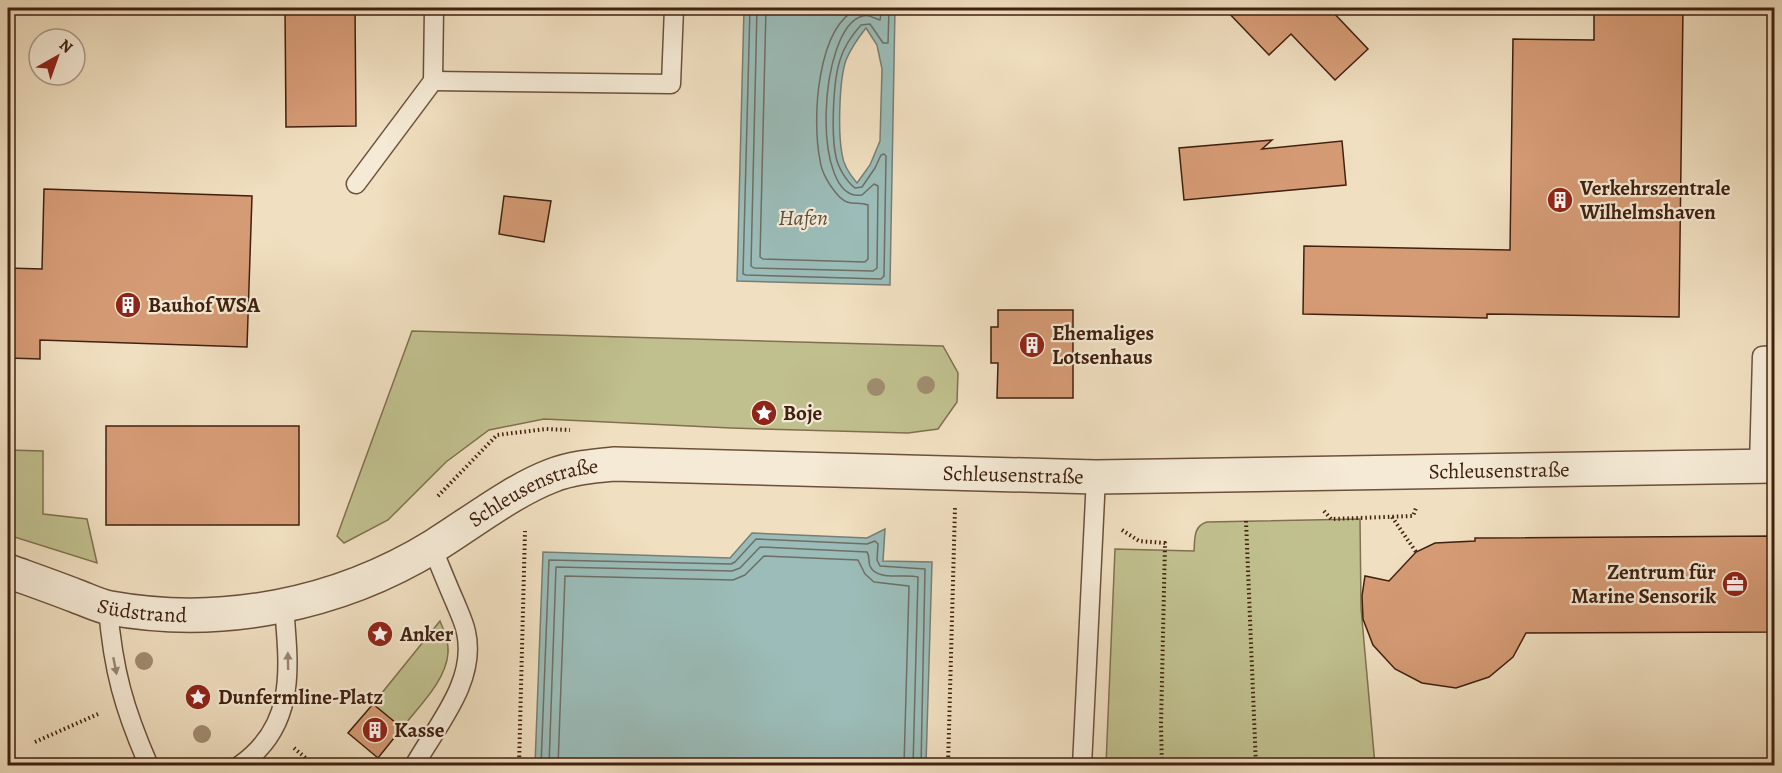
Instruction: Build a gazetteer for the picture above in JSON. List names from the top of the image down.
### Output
{
  "streets": {
    "street": ["Schleusenstraße", "Südstrand"]
  },
  "crossings": [
    ["Schleusenstraße", "Südstrand"]
  ],
  "water": ["Hafen"],
  "places": {
    "building": [
      "Verkehrszentrale Wilhelmshaven",
      "Bauhof WSA",
      "Ehemaliges Lotsenhaus",
      "Kasse"
    ],
    "place": ["Boje", "Anker", "Dunfermline-Platz"],
    "office": ["Zentrum für Marine Sensorik"]
  },
  "north": "top right"
}
